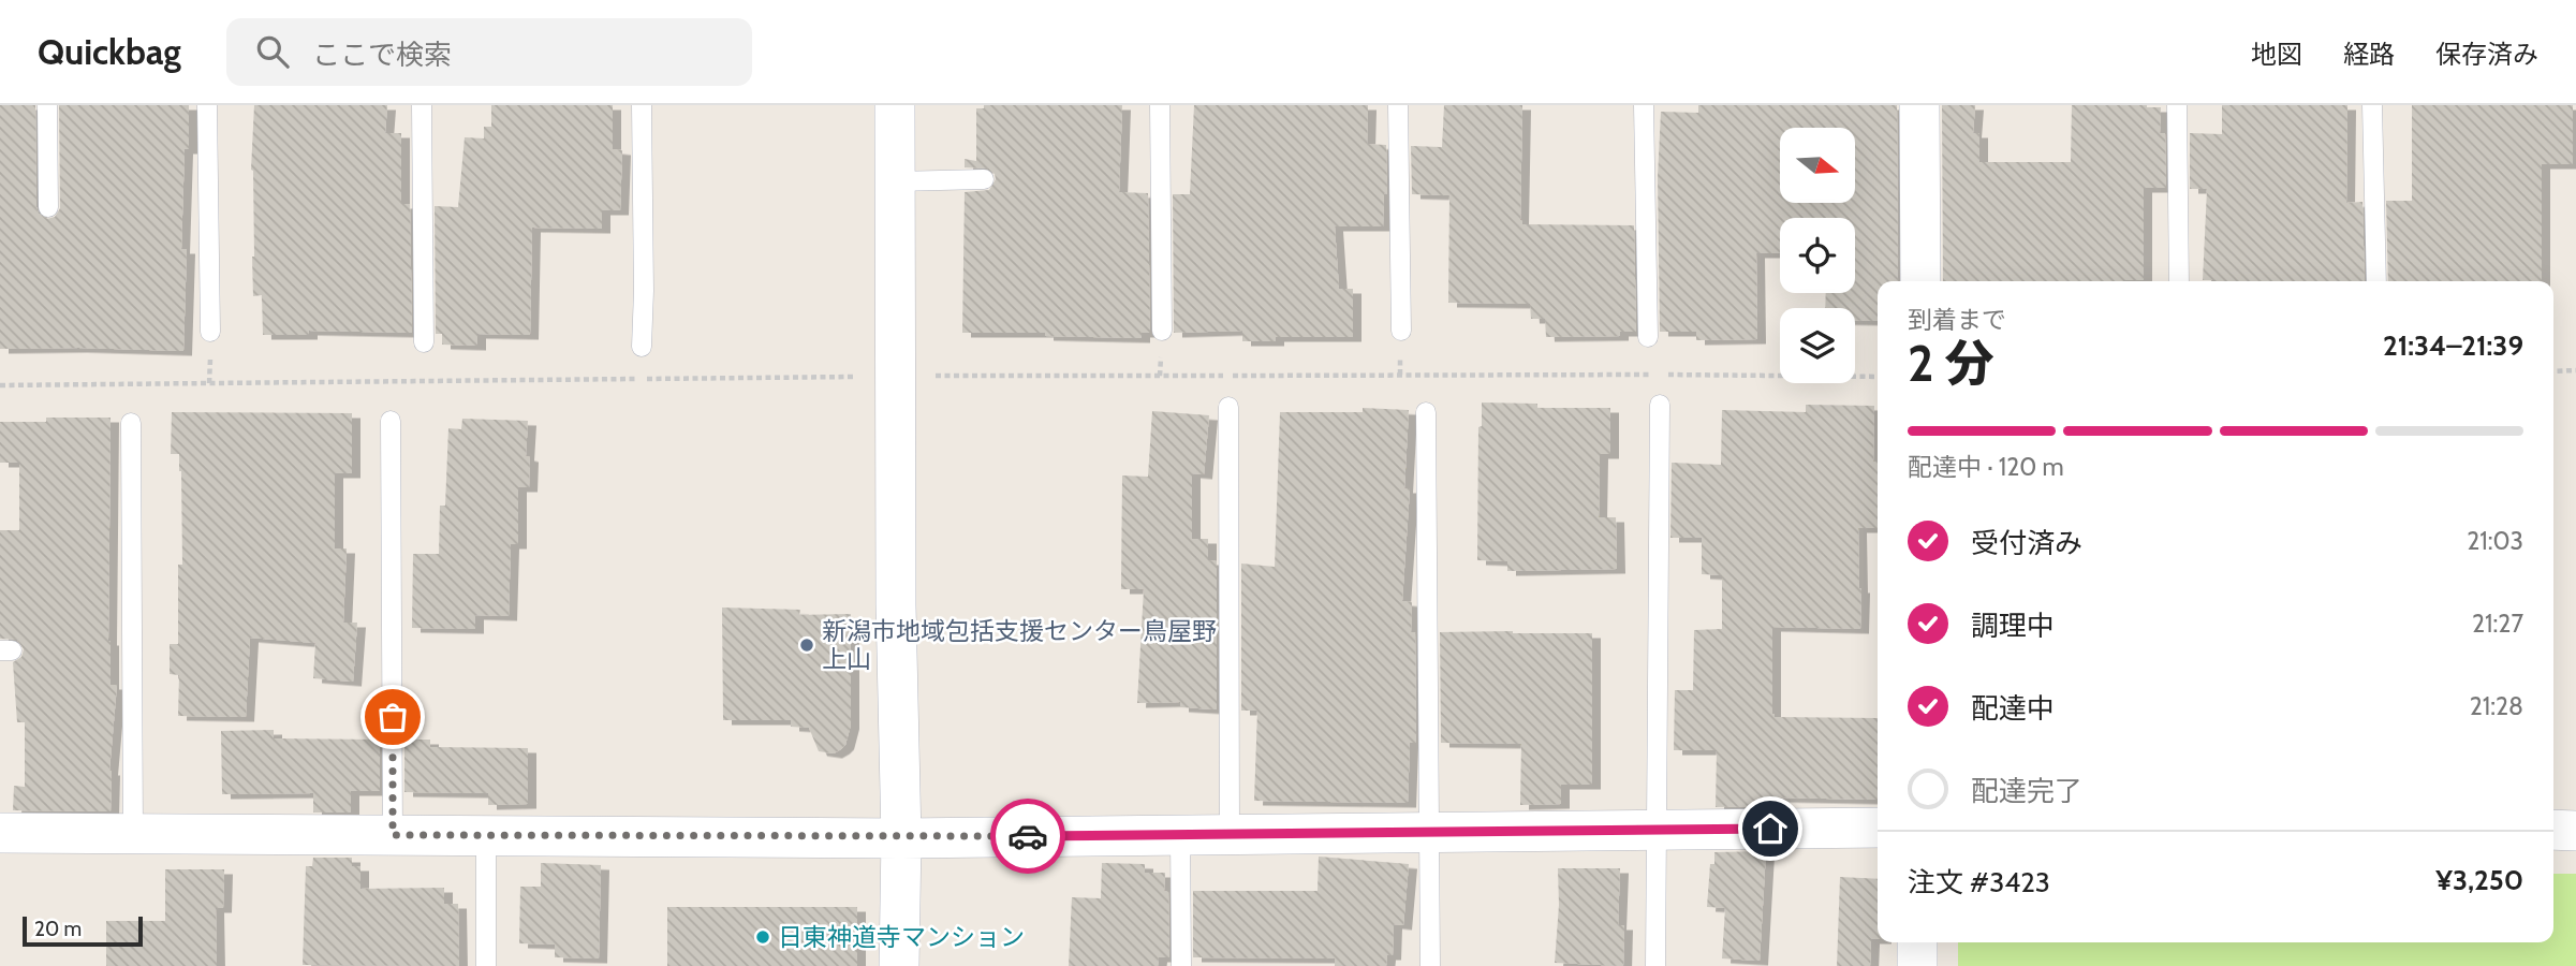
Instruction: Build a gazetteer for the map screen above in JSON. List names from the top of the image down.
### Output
{
  "places": ["新潟市地域包括支援センター鳥屋野 上山", "日東神道寺マンション"],
  "scale_bar": "20 m",
  "north": "right",
  "page": {
    "header": "Quickbag",
    "search": "ここで検索",
    "nav": ["地図", "経路", "保存済み"],
    "heading": ["2 分", "到着まで", "21:34–21:39"],
    "panel": ["注文 #3423", "¥3,250"],
    "bar": "配達中 · 120 m",
    "list": [
      ["受付済み", "21:03"],
      ["調理中", "21:27"],
      ["配達中", "21:28"],
      "配達完了"
    ],
    "scale": "20 m"
  }
}
